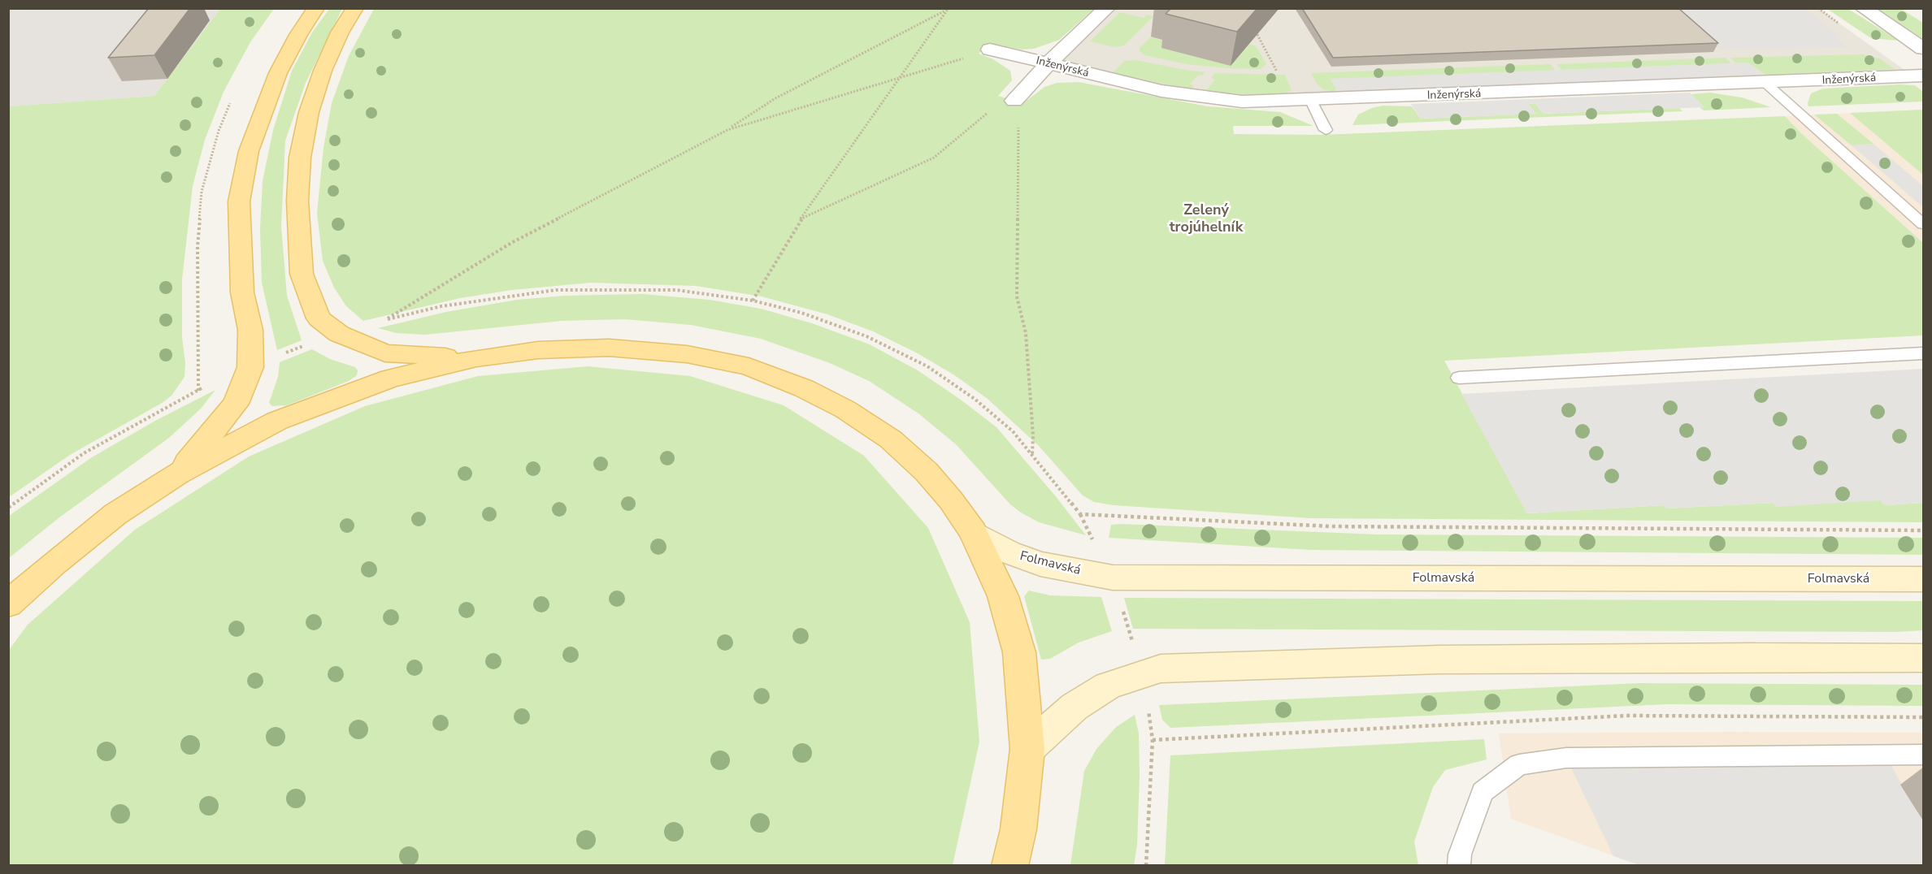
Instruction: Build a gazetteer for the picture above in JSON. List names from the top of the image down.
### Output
{
  "streets": {
    "main road": ["Folmavská"],
    "street": ["Inženýrská"]
  },
  "districts": ["Zelený trojúhelník"]
}
